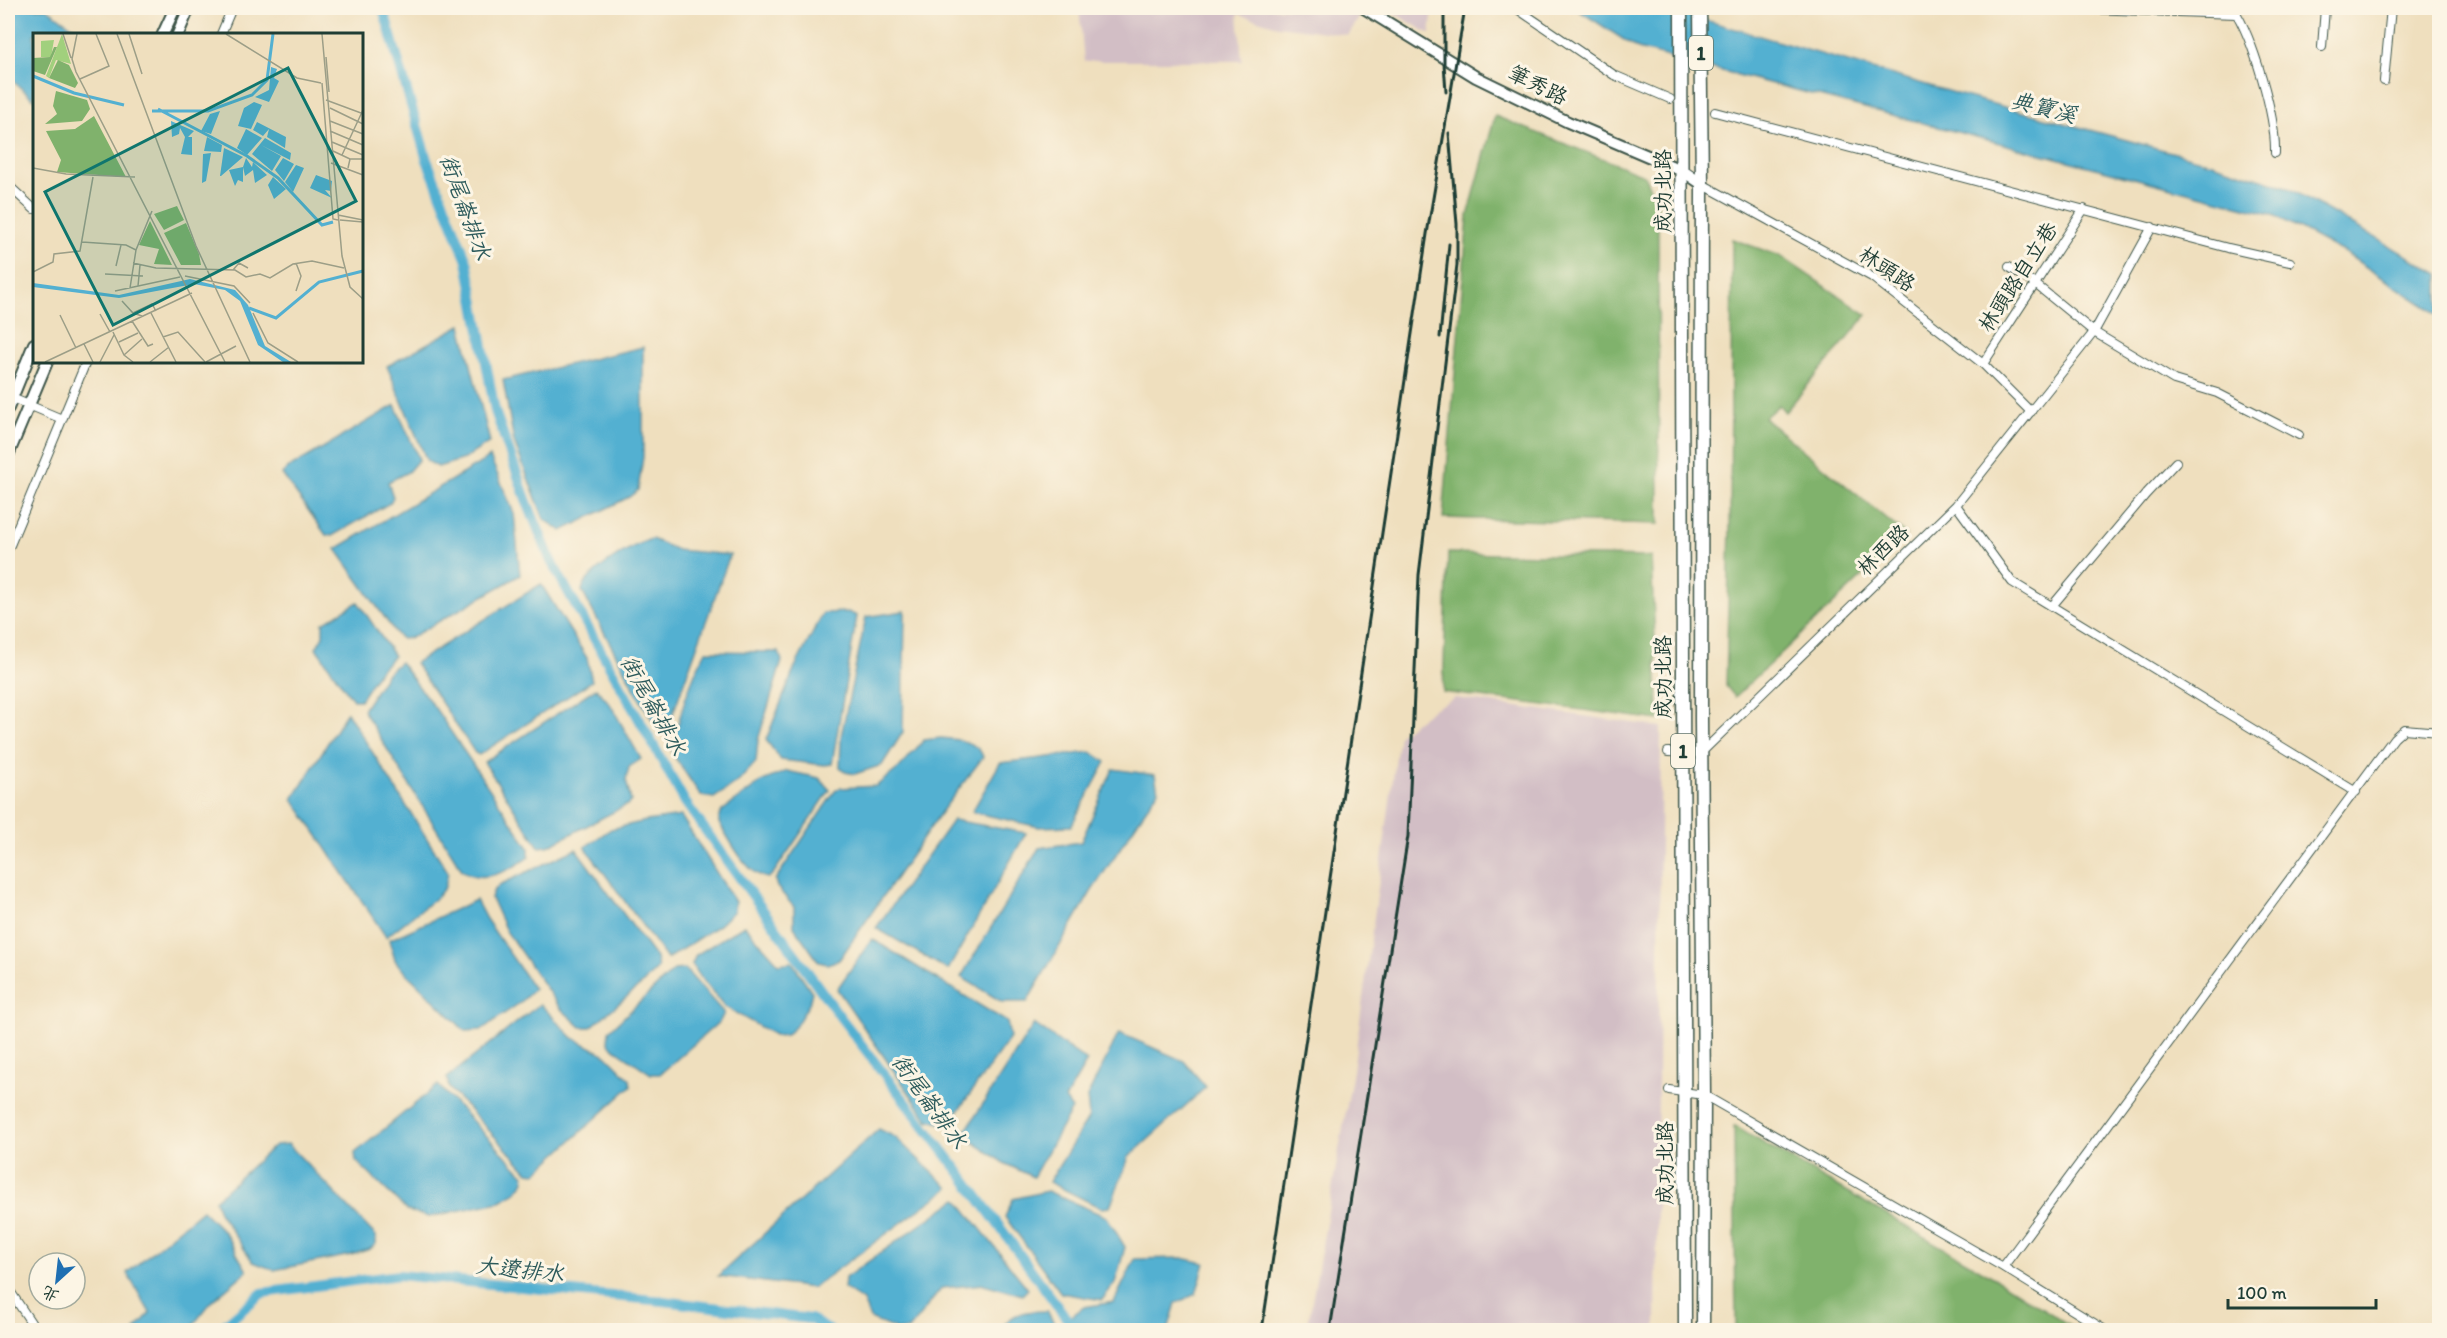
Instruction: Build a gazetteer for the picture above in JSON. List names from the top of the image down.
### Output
{
  "streets": {
    "main road": ["1", "成功北路"],
    "street": [
      "筆秀路",
      "林頭路",
      "林頭路自立巷",
      "林西路"
    ]
  },
  "crossings": [
    ["1", "成功北路"],
    ["筆秀路", "成功北路"],
    ["筆秀路", "林頭路"],
    ["成功北路", "林頭路"],
    ["成功北路", "林西路"],
    ["林頭路", "林頭路自立巷"],
    ["林頭路", "林西路"]
  ],
  "water": ["典寶溪", "街尾崙排水", "大遼排水"],
  "scale_bar": "100 m",
  "north": "bottom left"
}
